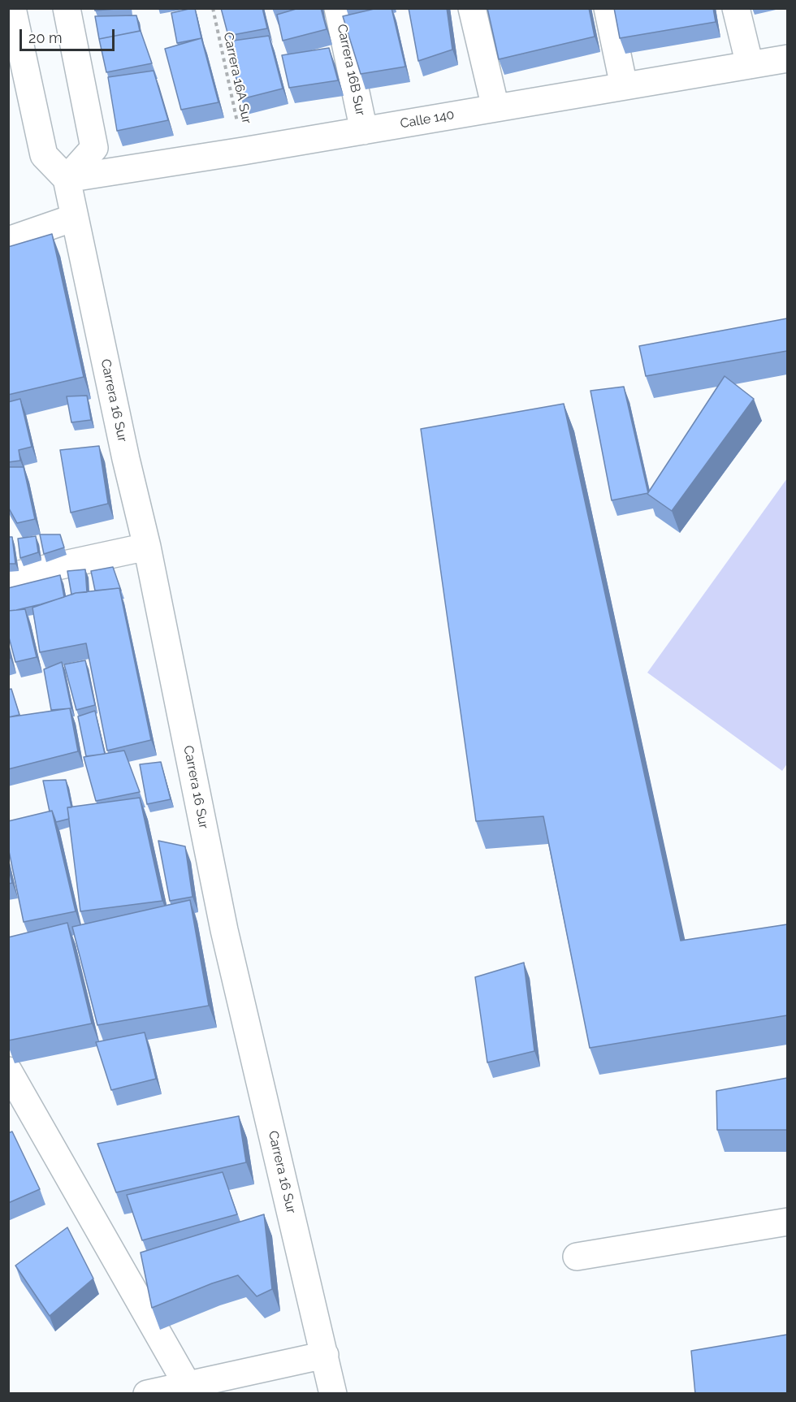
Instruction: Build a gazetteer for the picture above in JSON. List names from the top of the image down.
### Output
{
  "streets": {
    "street": ["Carrera 16B Sur", "Calle 140", "Carrera 16 Sur"],
    "path": ["Carrera 16A Sur"]
  },
  "crossings": [
    ["Carrera 16B Sur", "Calle 140"],
    ["Carrera 16A Sur", "Calle 140"],
    ["Calle 140", "Carrera 16 Sur"]
  ],
  "scale_bar": "20 m"
}
